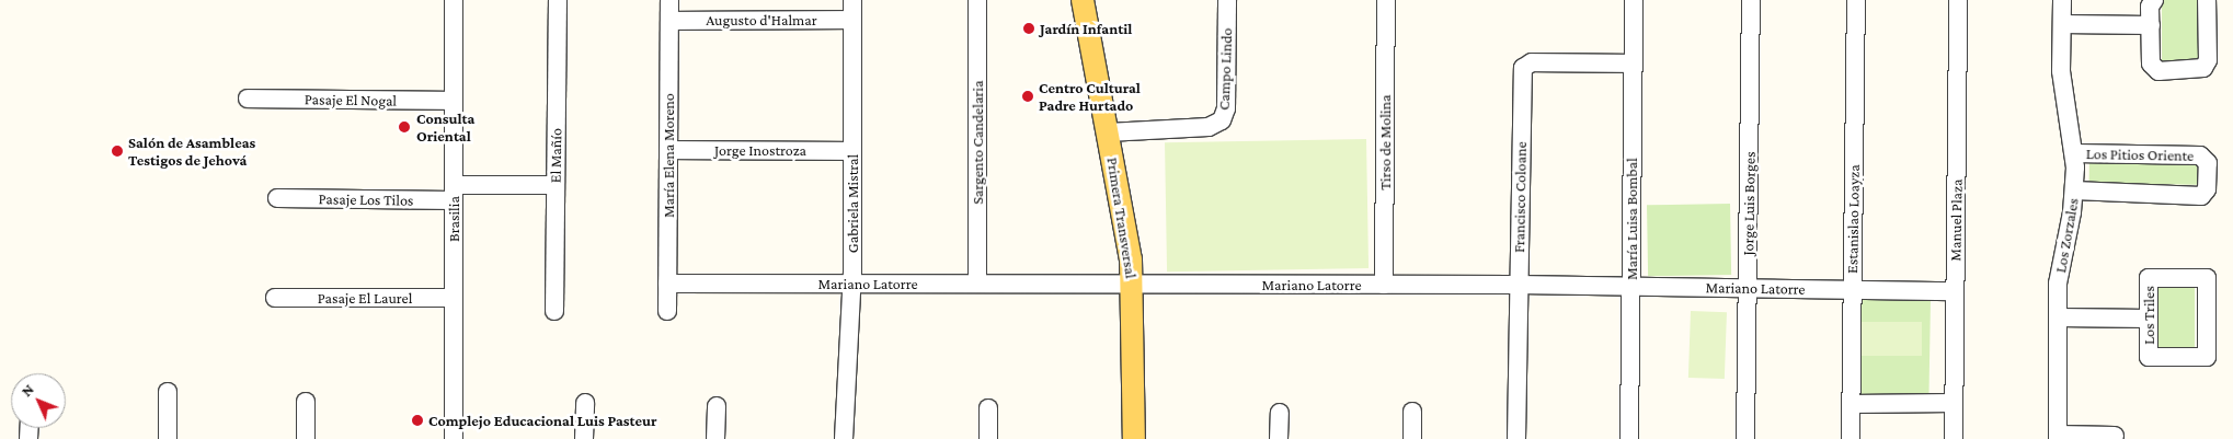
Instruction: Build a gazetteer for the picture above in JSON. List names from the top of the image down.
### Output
{
  "streets": {
    "main road": ["Primera Transversal"],
    "street": [
      "Augusto d'Halmar",
      "Campo Lindo",
      "Pasaje El Nogal",
      "Sargento Candelaria",
      "Tirso de Molina",
      "Jorge Inostroza",
      "Los Pitios Oriente",
      "El Mañío",
      "María Elena Moreno",
      "Francisco Coloane",
      "Pasaje Los Tilos",
      "Gabriela Mistral",
      "Jorge Luis Borges",
      "Brasilia",
      "María Luisa Bombal",
      "Estanislao Loayza",
      "Manuel Plaza",
      "Los Zorzales",
      "Mariano Latorre",
      "Pasaje El Laurel",
      "Los Triles"
    ]
  },
  "crossings": [
    ["Augusto d'Halmar", "María Elena Moreno"],
    ["Augusto d'Halmar", "Gabriela Mistral"],
    ["Campo Lindo", "Primera Transversal"],
    ["Pasaje El Nogal", "Brasilia"],
    ["Sargento Candelaria", "Mariano Latorre"],
    ["Tirso de Molina", "Mariano Latorre"],
    ["Jorge Inostroza", "María Elena Moreno"],
    ["Jorge Inostroza", "Gabriela Mistral"],
    ["Los Pitios Oriente", "Los Zorzales"],
    ["El Mañío", "Pasaje Los Tilos"],
    ["María Elena Moreno", "Mariano Latorre"],
    ["Francisco Coloane", "María Luisa Bombal"],
    ["Francisco Coloane", "Mariano Latorre"],
    ["Pasaje Los Tilos", "Brasilia"],
    ["Gabriela Mistral", "Mariano Latorre"],
    ["Jorge Luis Borges", "Mariano Latorre"],
    ["Primera Transversal", "Mariano Latorre"],
    ["Brasilia", "Pasaje El Laurel"],
    ["María Luisa Bombal", "Mariano Latorre"],
    ["Estanislao Loayza", "Mariano Latorre"],
    ["Manuel Plaza", "Mariano Latorre"]
  ],
  "places": [
    "Jardín Infantil",
    "Centro Cultural Padre Hurtado",
    "Consulta Oriental",
    "Salón de Asambleas Testigos de Jehová",
    "Complejo Educacional Luis Pasteur"
  ],
  "north": "top left"
}
